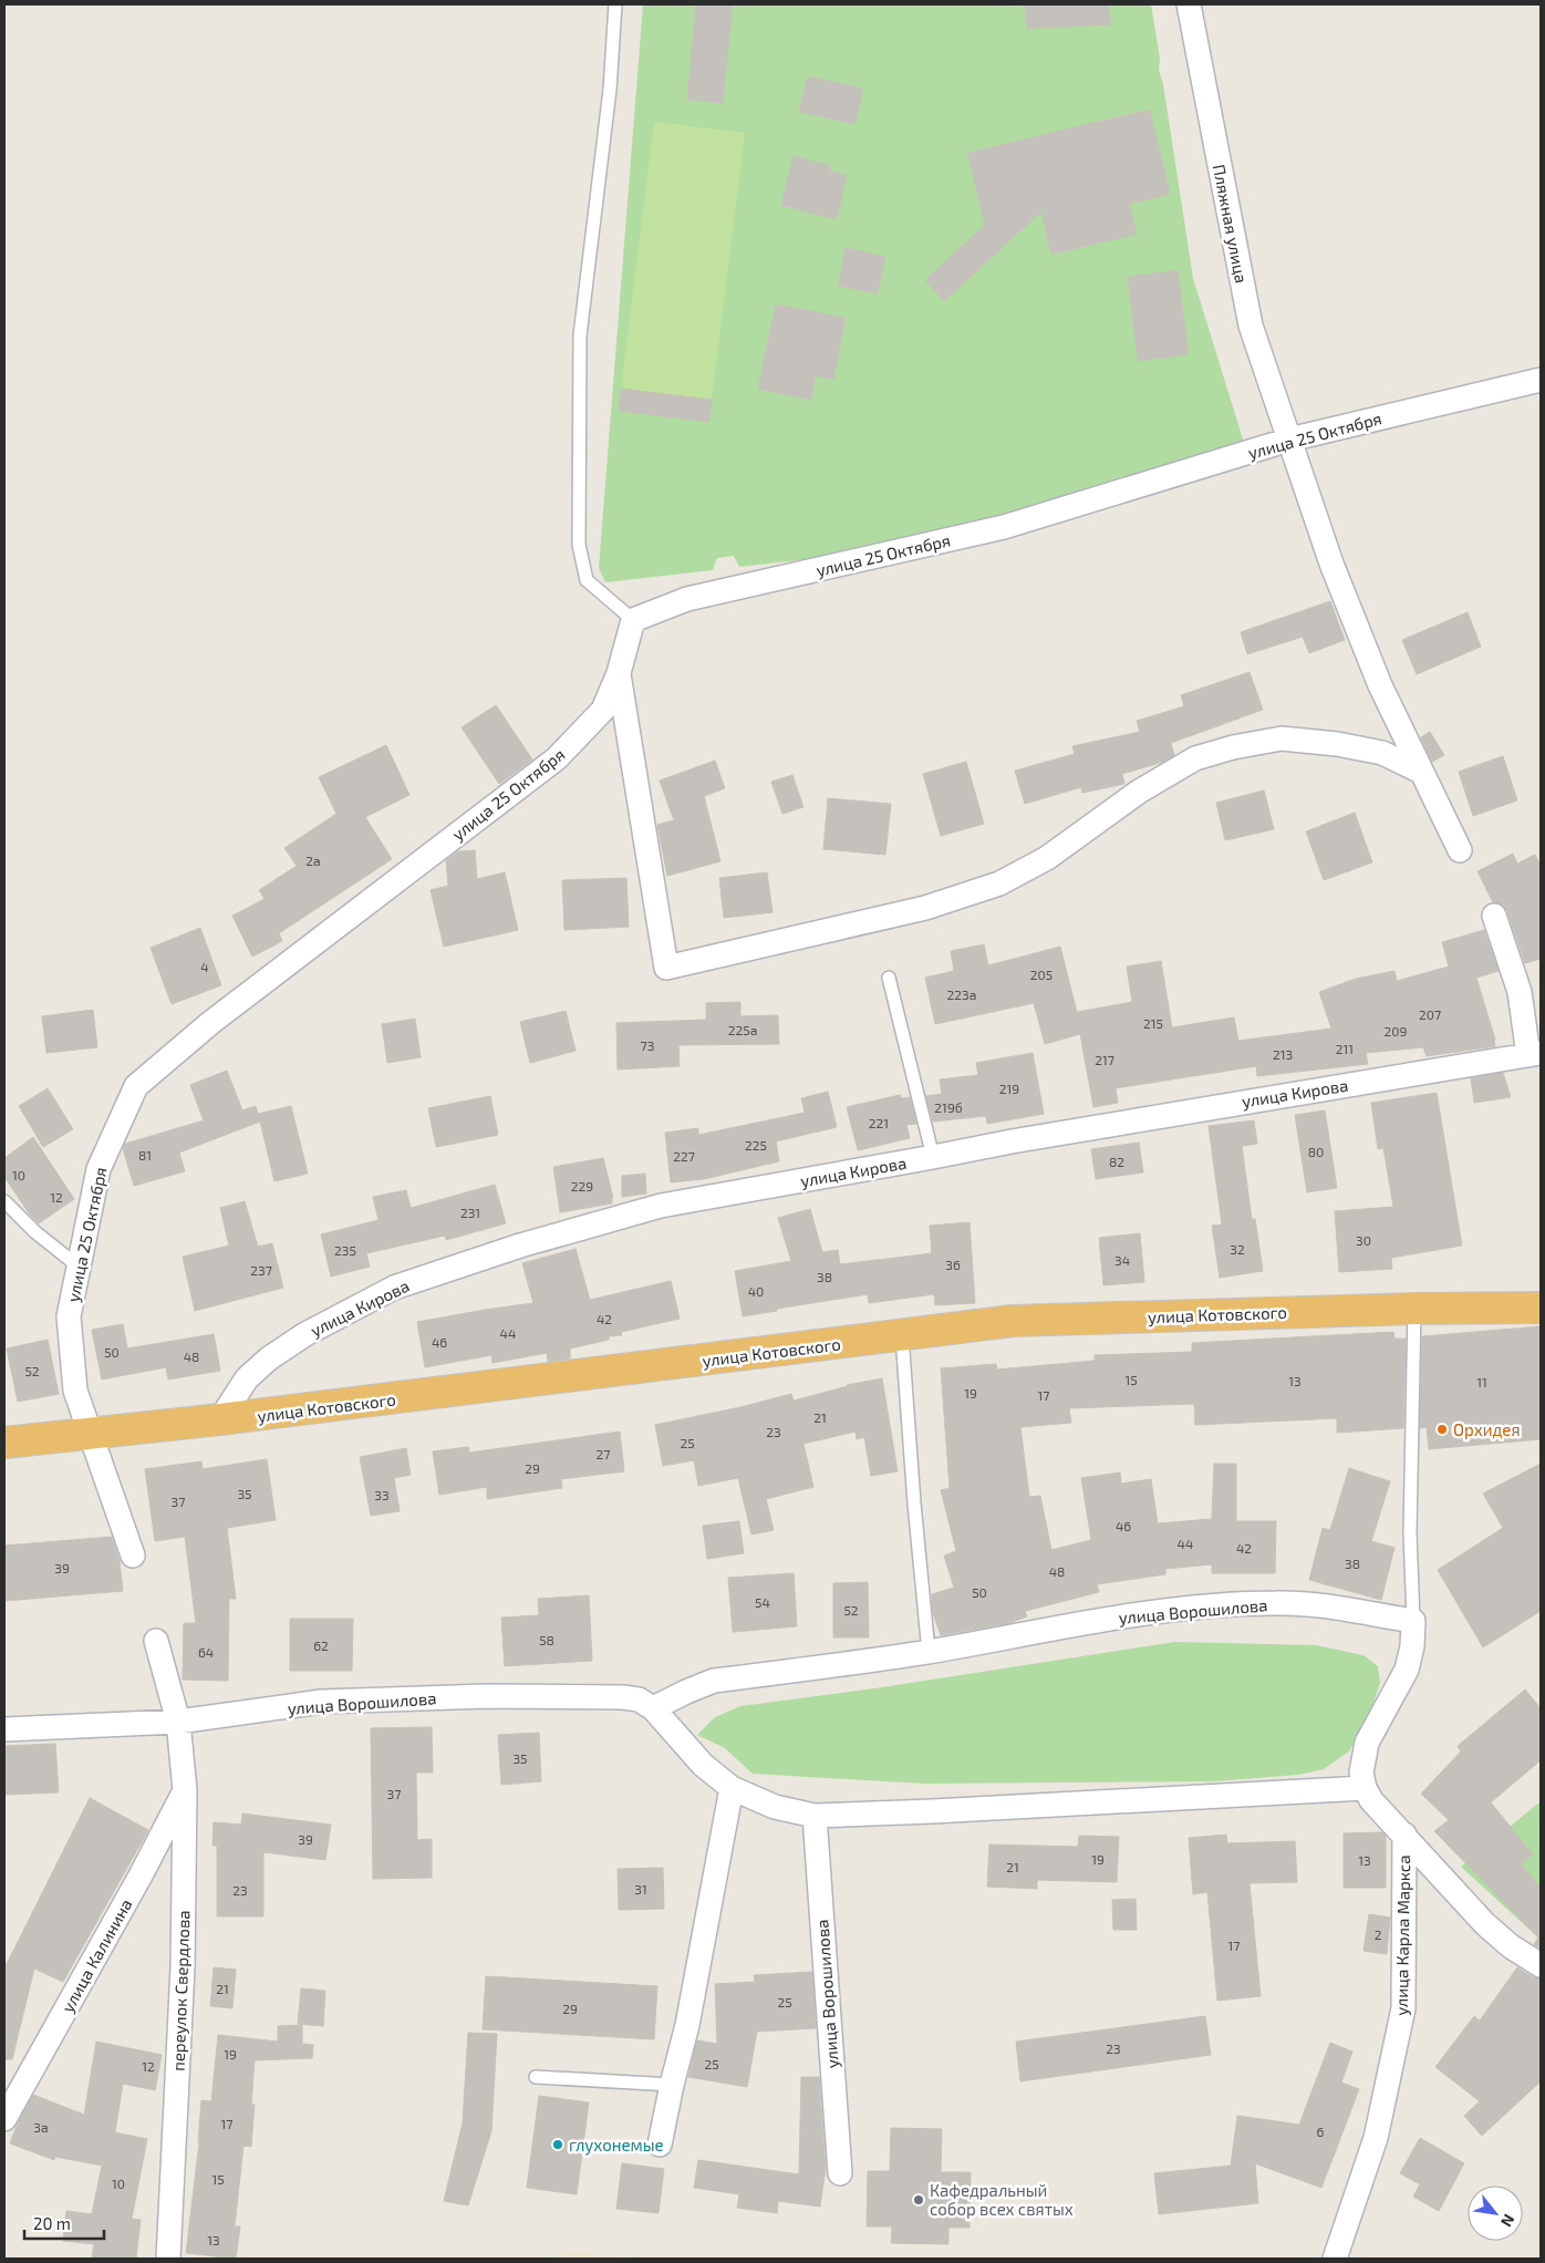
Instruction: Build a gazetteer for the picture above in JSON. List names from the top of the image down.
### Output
{
  "streets": {
    "highway": ["улица Котовского"],
    "street": [
      "Пляжная улица",
      "улица 25 Октября",
      "улица Кирова",
      "улица Ворошилова",
      "улица Карла Маркса",
      "улица Калинина",
      "переулок Свердлова"
    ]
  },
  "crossings": [
    ["Пляжная улица", "улица 25 Октября"],
    ["улица 25 Октября", "улица Котовского"],
    ["улица Кирова", "улица Котовского"],
    ["улица Ворошилова", "переулок Свердлова"],
    ["улица Калинина", "переулок Свердлова"]
  ],
  "places": ["Орхидея", "глухонемые", "Кафедральный собор всех святых"],
  "house_numbers": [
    "2а",
    "4",
    "205",
    "223а",
    "207",
    "215",
    "225а",
    "209",
    "73",
    "211",
    "213",
    "217",
    "219",
    "219б",
    "221",
    "225",
    "80",
    "81",
    "227",
    "82",
    "10",
    "229",
    "12",
    "231",
    "30",
    "32",
    "235",
    "34",
    "36",
    "237",
    "38",
    "40",
    "42",
    "44",
    "46",
    "50",
    "48",
    "52",
    "15",
    "13",
    "11",
    "19",
    "17",
    "21",
    "23",
    "25",
    "27",
    "29",
    "35",
    "33",
    "37",
    "46",
    "44",
    "42",
    "38",
    "39",
    "48",
    "50",
    "54",
    "52",
    "58",
    "62",
    "64",
    "35",
    "37",
    "39",
    "19",
    "13",
    "21",
    "31",
    "23",
    "2",
    "17",
    "21",
    "25",
    "29",
    "23",
    "19",
    "25",
    "12",
    "17",
    "3а",
    "6",
    "15",
    "10",
    "13"
  ],
  "scale_bar": "20 m",
  "north": "bottom right"
}
